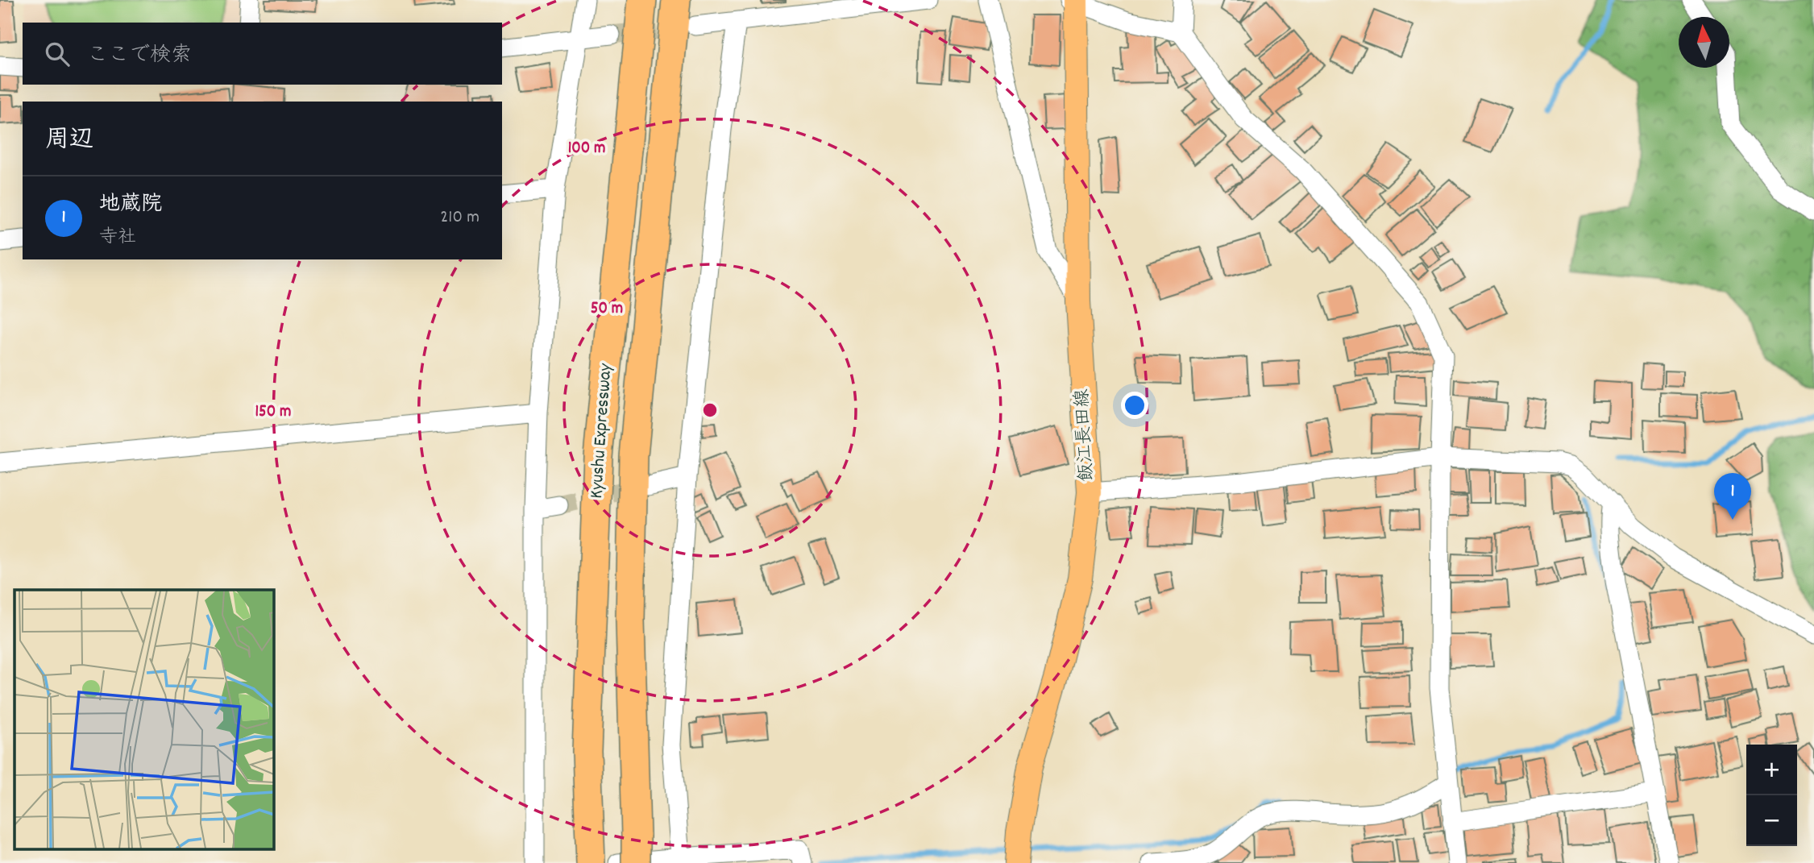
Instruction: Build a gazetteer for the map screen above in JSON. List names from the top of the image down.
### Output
{
  "streets": {
    "highway": ["Kyushu Expressway"],
    "main road": ["飯江長田線"]
  },
  "north": "top",
  "page": {
    "search": "ここで検索",
    "heading": "周辺",
    "list": [
      {
        "mark": "1",
        "name": "地蔵院",
        "note": "寺社",
        "value": "210 m"
      }
    ],
    "pins": "1",
    "map_buttons": ["+", "−"]
  },
  "rings": ["100 m", "50 m", "150 m"]
}
